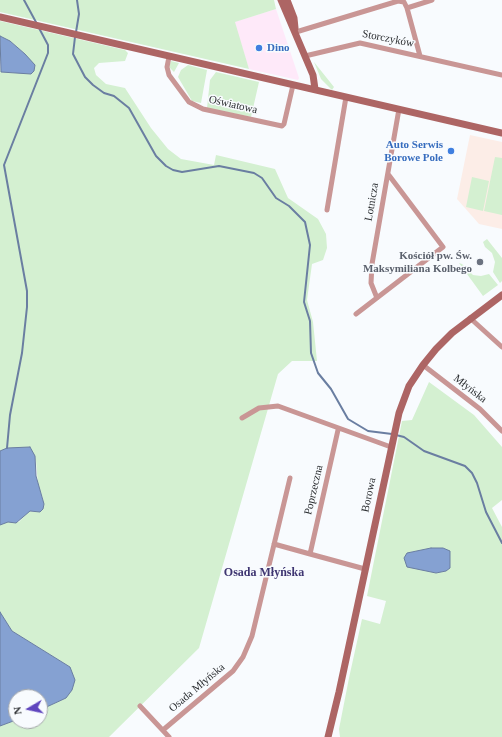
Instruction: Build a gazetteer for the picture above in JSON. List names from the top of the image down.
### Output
{
  "streets": {
    "street": [
      "Storczyków",
      "Oświatowa",
      "Lotnicza",
      "Młyńska",
      "Poprzeczna",
      "Borowa",
      "Osada Młyńska"
    ]
  },
  "crossings": [
    ["Młyńska", "Borowa"]
  ],
  "districts": ["Osada Młyńska"],
  "places": ["Dino", "Auto Serwis Borowe Pole", "Kościół pw. Św. Maksymiliana Kolbego"],
  "north": "left"
}
